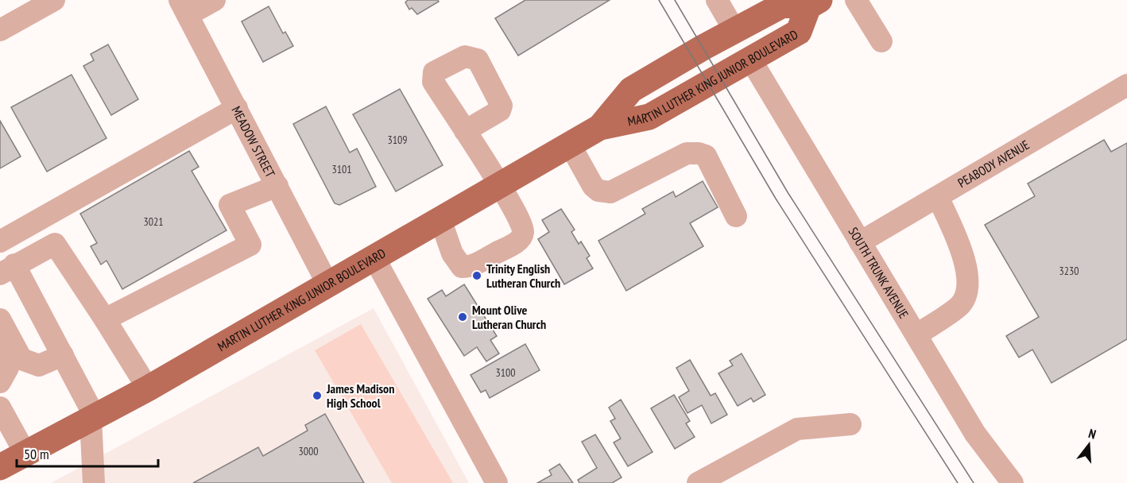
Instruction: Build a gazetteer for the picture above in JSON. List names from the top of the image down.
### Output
{
  "streets": {
    "main road": ["MARTIN LUTHER KING JUNIOR BOULEVARD"],
    "street": ["MEADOW STREET", "PEABODY AVENUE", "SOUTH TRUNK AVENUE"]
  },
  "crossings": [
    ["MARTIN LUTHER KING JUNIOR BOULEVARD", "MEADOW STREET"],
    ["MARTIN LUTHER KING JUNIOR BOULEVARD", "SOUTH TRUNK AVENUE"],
    ["PEABODY AVENUE", "SOUTH TRUNK AVENUE"]
  ],
  "places": ["Trinity English Lutheran Church", "Mount Olive Lutheran Church", "James Madison High School"],
  "house_numbers": [
    "3109",
    "3101",
    "3021",
    "3230",
    "3100",
    "3000"
  ],
  "scale_bar": "50 m",
  "north": "top"
}
